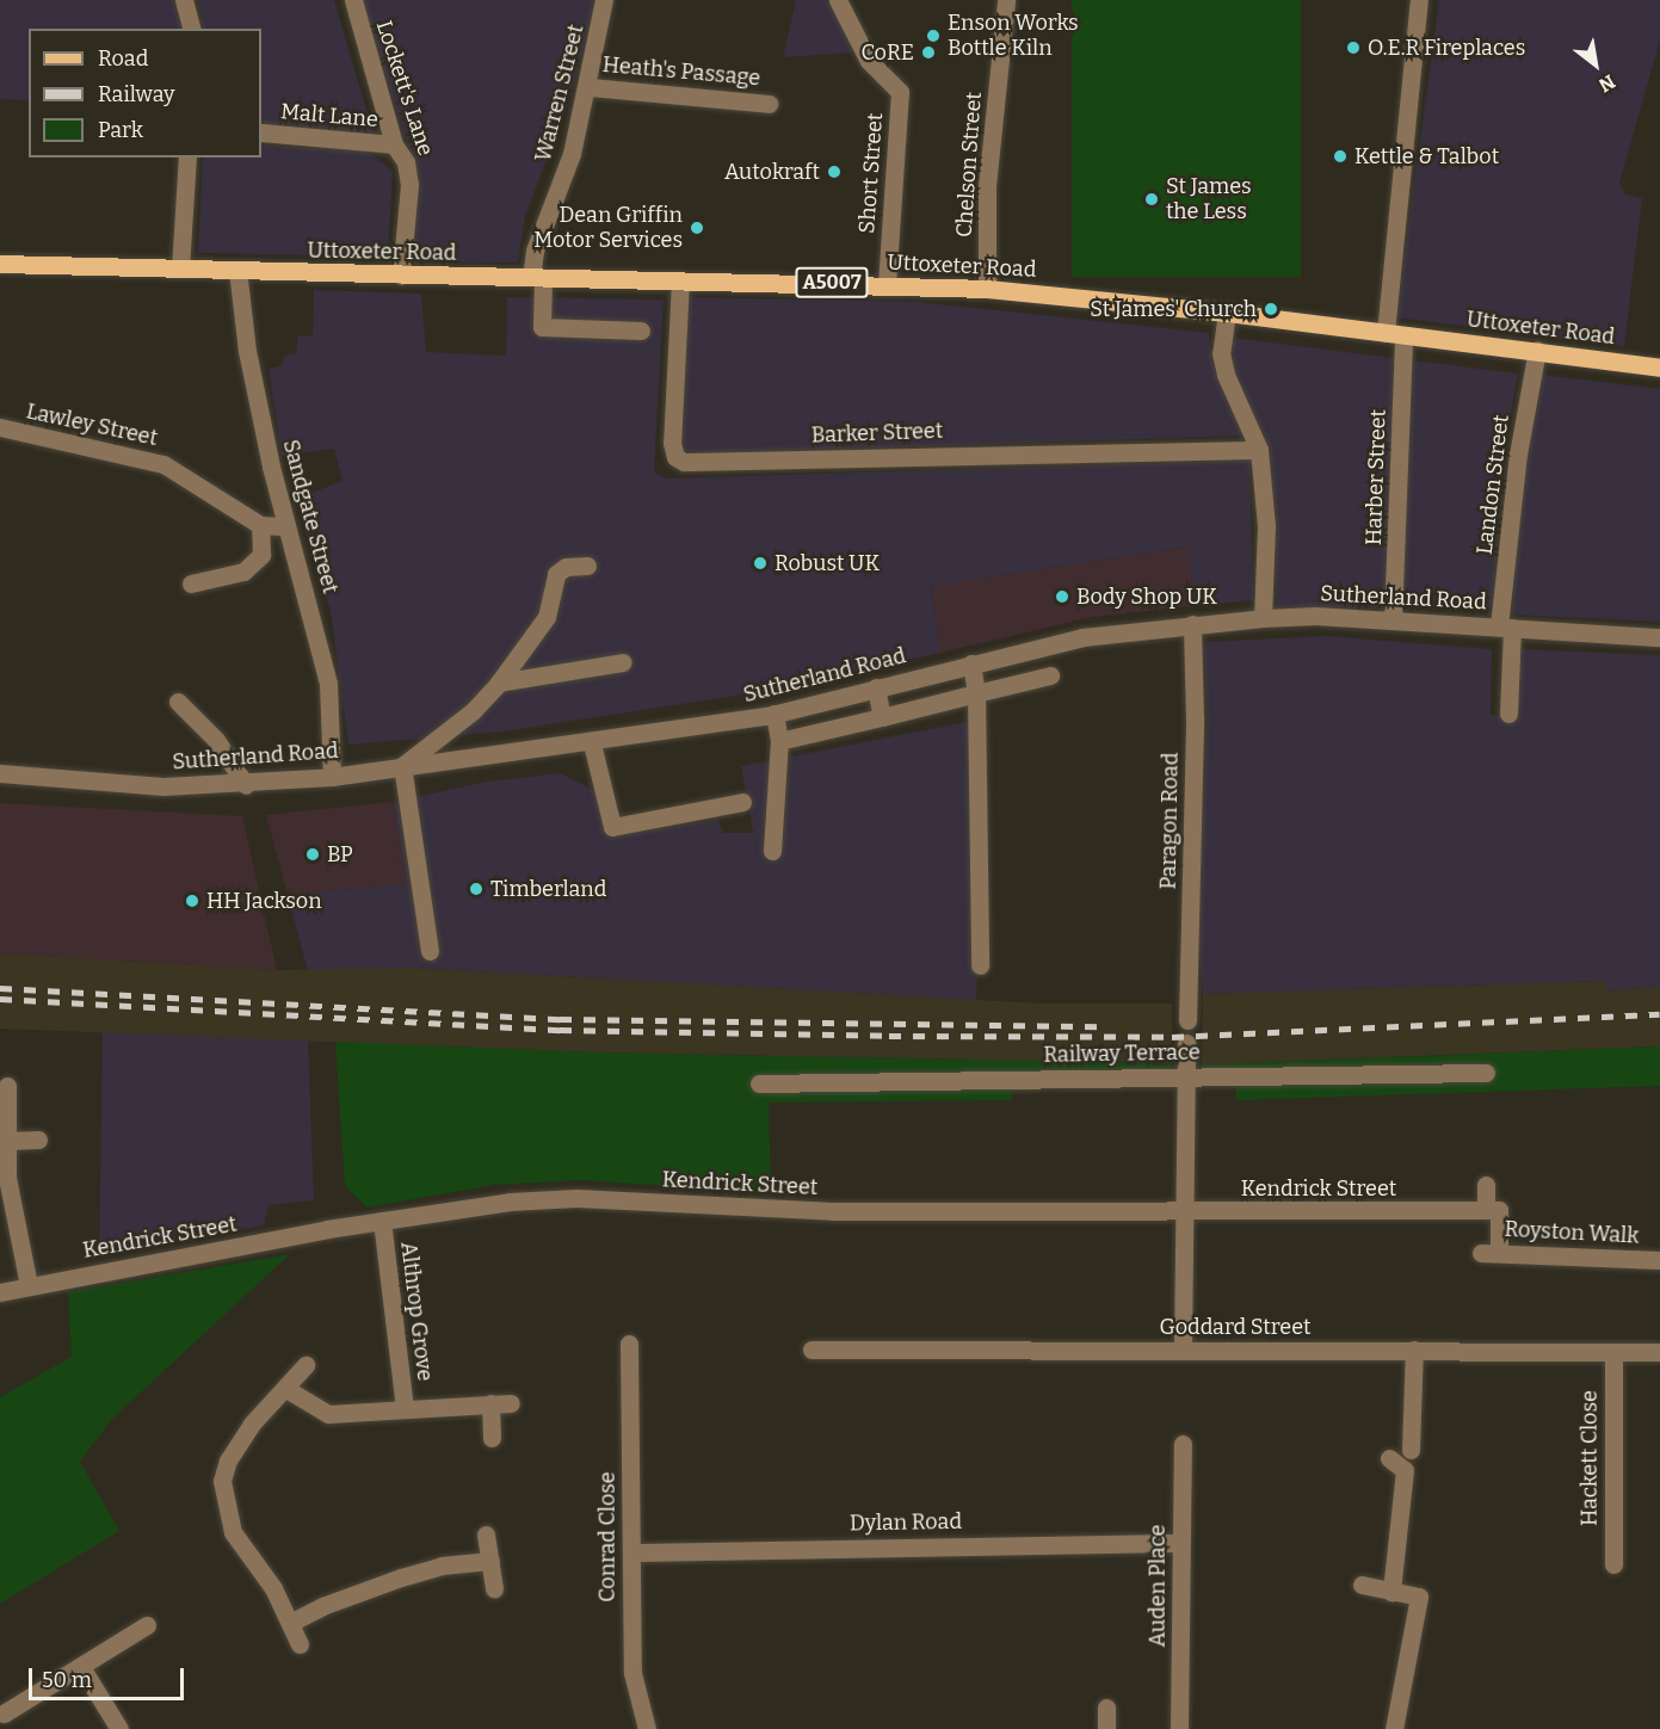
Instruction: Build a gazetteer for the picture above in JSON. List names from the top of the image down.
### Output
{
  "streets": {
    "main road": ["Uttoxeter Road", "A5007"],
    "street": [
      "Heath's Passage",
      "Lockett's Lane",
      "Warren Street",
      "Malt Lane",
      "Chelson Street",
      "Short Street",
      "Lawley Street",
      "Barker Street",
      "Harber Street",
      "Landon Street",
      "Sandgate Street",
      "Sutherland Road",
      "Paragon Road",
      "Railway Terrace",
      "Kendrick Street",
      "Royston Walk",
      "Althrop Grove",
      "Goddard Street",
      "Hackett Close",
      "Dylan Road",
      "Conrad Close",
      "Auden Place"
    ]
  },
  "crossings": [
    ["Heath's Passage", "Warren Street"],
    ["Lockett's Lane", "Malt Lane"],
    ["Lockett's Lane", "Uttoxeter Road"],
    ["Warren Street", "Uttoxeter Road"],
    ["Chelson Street", "Uttoxeter Road"],
    ["Short Street", "Uttoxeter Road"],
    ["Uttoxeter Road", "Barker Street"],
    ["Uttoxeter Road", "Harber Street"],
    ["Uttoxeter Road", "Landon Street"],
    ["Uttoxeter Road", "Sandgate Street"],
    ["Lawley Street", "Sandgate Street"],
    ["Harber Street", "Sutherland Road"],
    ["Landon Street", "Sutherland Road"],
    ["Sandgate Street", "Sutherland Road"],
    ["Sutherland Road", "Paragon Road"],
    ["Kendrick Street", "Royston Walk"],
    ["Kendrick Street", "Althrop Grove"],
    ["Goddard Street", "Hackett Close"],
    ["Dylan Road", "Conrad Close"],
    ["Dylan Road", "Auden Place"]
  ],
  "places": [
    "Enson Works Bottle Kiln",
    "O.E.R Fireplaces",
    "CoRE",
    "Kettle & Talbot",
    "Autokraft",
    "St James the Less",
    "Dean Griffin Motor Services",
    "St James' Church",
    "Robust UK",
    "Body Shop UK",
    "BP",
    "Timberland",
    "HH Jackson"
  ],
  "legend": ["Road", "Railway", "Park"],
  "scale_bar": "50 m",
  "north": "bottom right"
}
